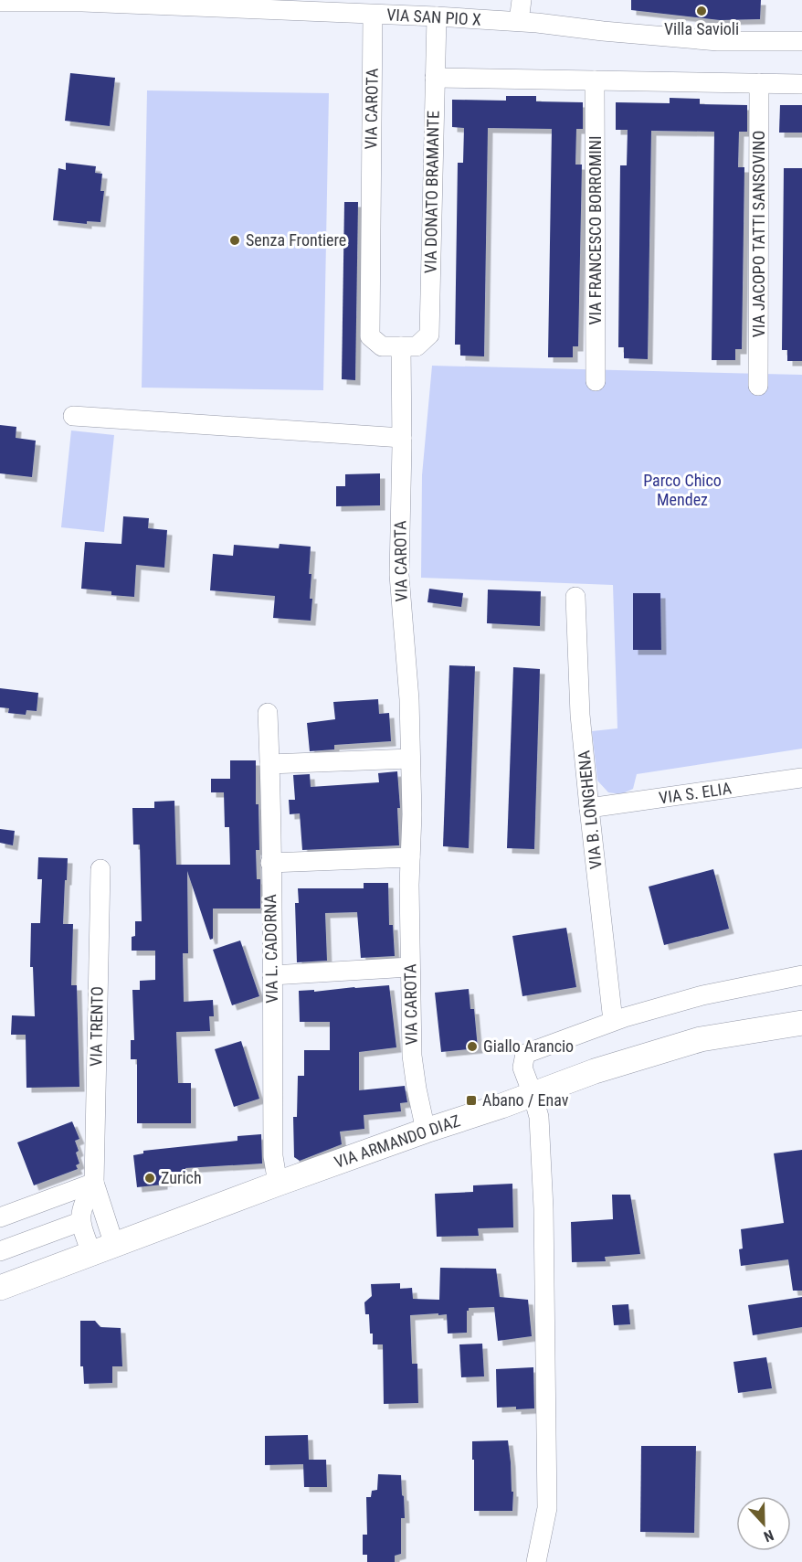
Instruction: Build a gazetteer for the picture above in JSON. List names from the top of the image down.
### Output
{
  "streets": {
    "street": [
      "VIA SAN PIO X",
      "VIA CAROTA",
      "VIA DONATO BRAMANTE",
      "VIA FRANCESCO BORROMINI",
      "VIA JACOPO TATTI SANSOVINO",
      "VIA S. ELIA",
      "VIA B. LONGHENA",
      "VIA L. CADORNA",
      "VIA TRENTO",
      "VIA ARMANDO DIAZ"
    ]
  },
  "crossings": [
    ["VIA SAN PIO X", "VIA CAROTA"],
    ["VIA SAN PIO X", "VIA DONATO BRAMANTE"],
    ["VIA CAROTA", "VIA DONATO BRAMANTE"],
    ["VIA CAROTA", "VIA ARMANDO DIAZ"],
    ["VIA S. ELIA", "VIA B. LONGHENA"],
    ["VIA L. CADORNA", "VIA ARMANDO DIAZ"]
  ],
  "parks": ["Parco Chico Mendez"],
  "places": {
    "other": [
      "Villa Savioli",
      "Senza Frontiere",
      "Giallo Arancio",
      "Zurich"
    ],
    "transit": ["Abano / Enav"]
  },
  "north": "bottom"
}
